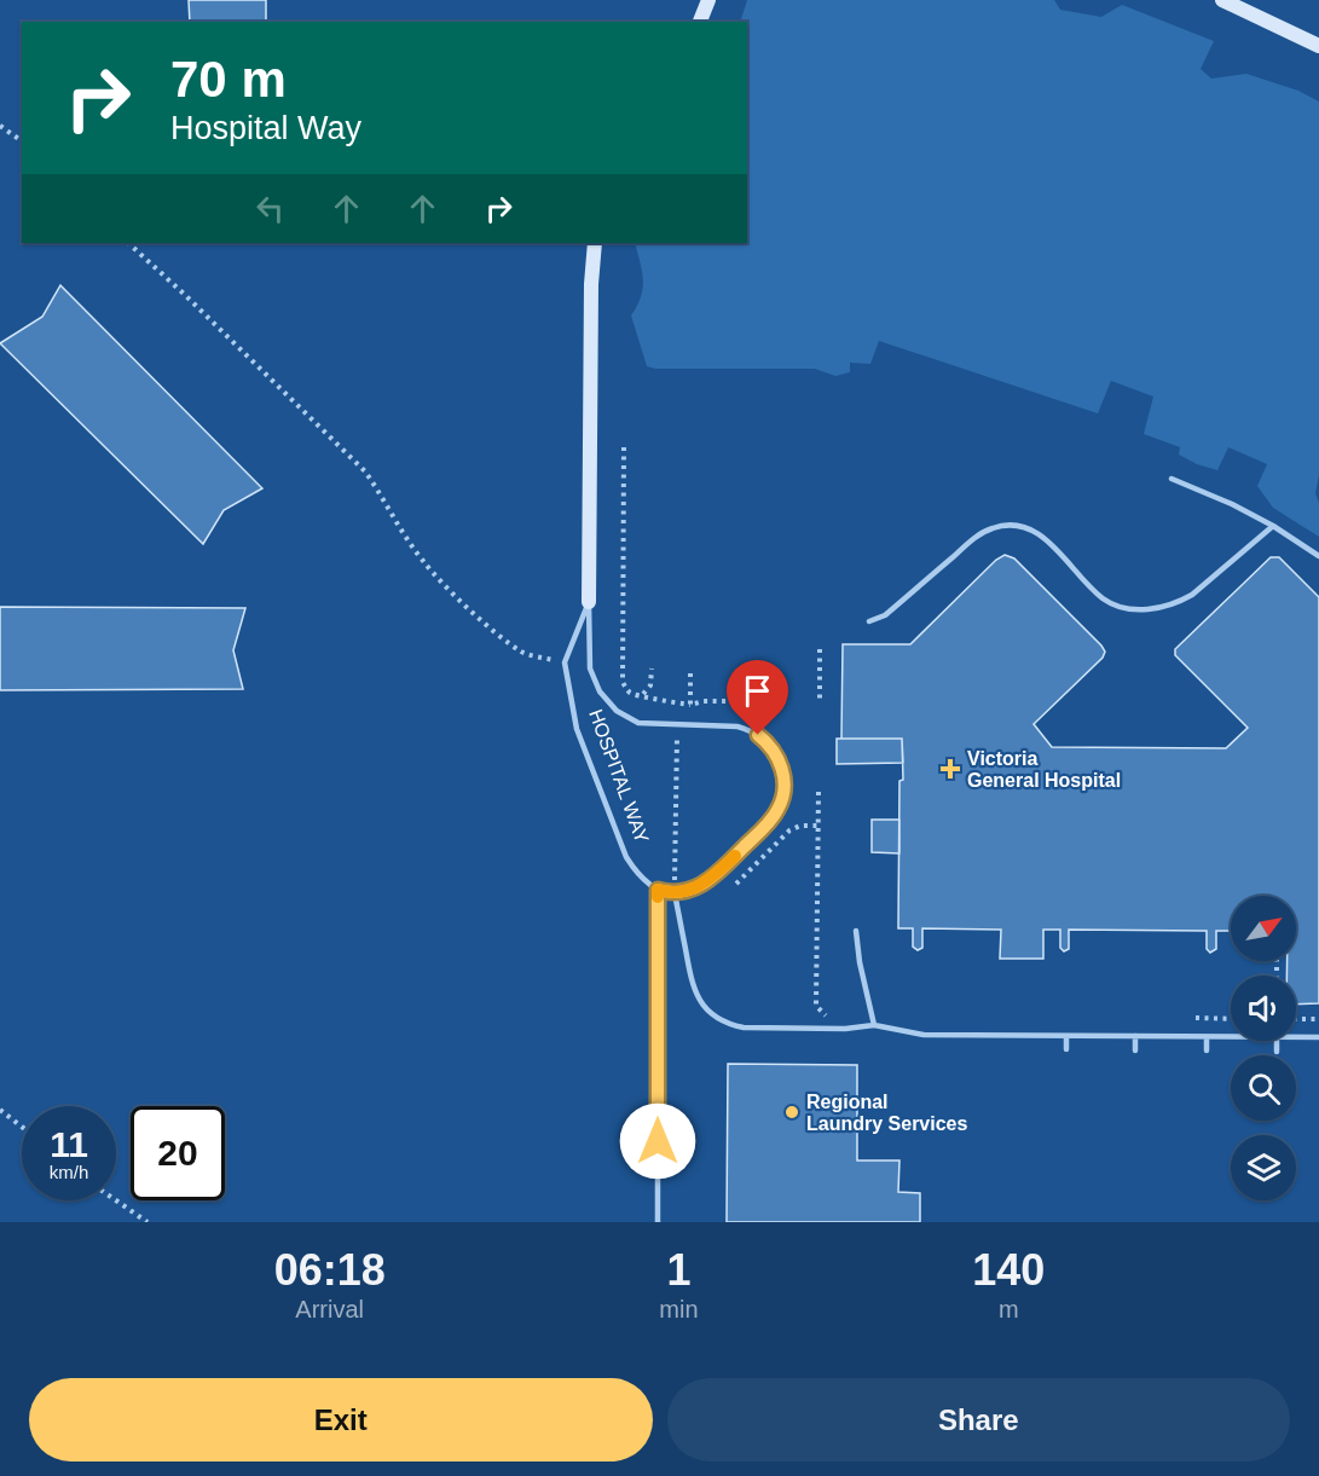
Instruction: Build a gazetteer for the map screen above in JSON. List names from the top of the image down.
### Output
{
  "streets": {
    "street": ["HOSPITAL WAY"]
  },
  "places": {
    "health": ["Victoria General Hospital"],
    "other": ["Regional Laundry Services"]
  },
  "north": "top right",
  "page": {
    "turn": ["70 m", "Hospital Way"],
    "speed": "11 km/h",
    "limit": "20",
    "eta": [
      "06:18",
      "Arrival",
      "1",
      "min",
      "140",
      "m"
    ],
    "buttons": ["Exit", "Share"]
  }
}
